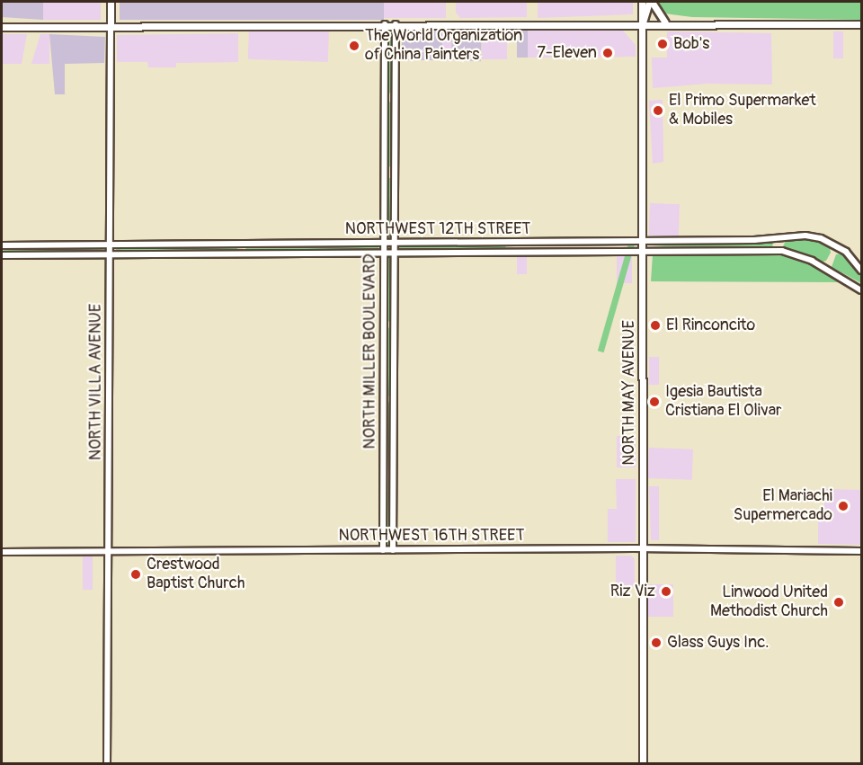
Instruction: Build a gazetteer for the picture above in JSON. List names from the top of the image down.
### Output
{
  "streets": {
    "main road": ["NORTH VILLA AVENUE", "NORTH MAY AVENUE"],
    "street": ["NORTHWEST 12TH STREET", "NORTH MILLER BOULEVARD", "NORTHWEST 16TH STREET"]
  },
  "crossings": [
    ["NORTHWEST 12TH STREET", "NORTH MILLER BOULEVARD"],
    ["NORTHWEST 12TH STREET", "NORTH VILLA AVENUE"],
    ["NORTHWEST 12TH STREET", "NORTH MAY AVENUE"],
    ["NORTH MILLER BOULEVARD", "NORTHWEST 16TH STREET"],
    ["NORTH VILLA AVENUE", "NORTHWEST 16TH STREET"],
    ["NORTH MAY AVENUE", "NORTHWEST 16TH STREET"]
  ],
  "places": [
    "Bob's",
    "The World Organization of China Painters",
    "7-Eleven",
    "El Primo Supermarket & Mobiles",
    "El Rinconcito",
    "Igesia Bautista Cristiana El Olivar",
    "El Mariachi Supermercado",
    "Crestwood Baptist Church",
    "Riz Viz",
    "Linwood United Methodist Church",
    "Glass Guys Inc."
  ]
}
